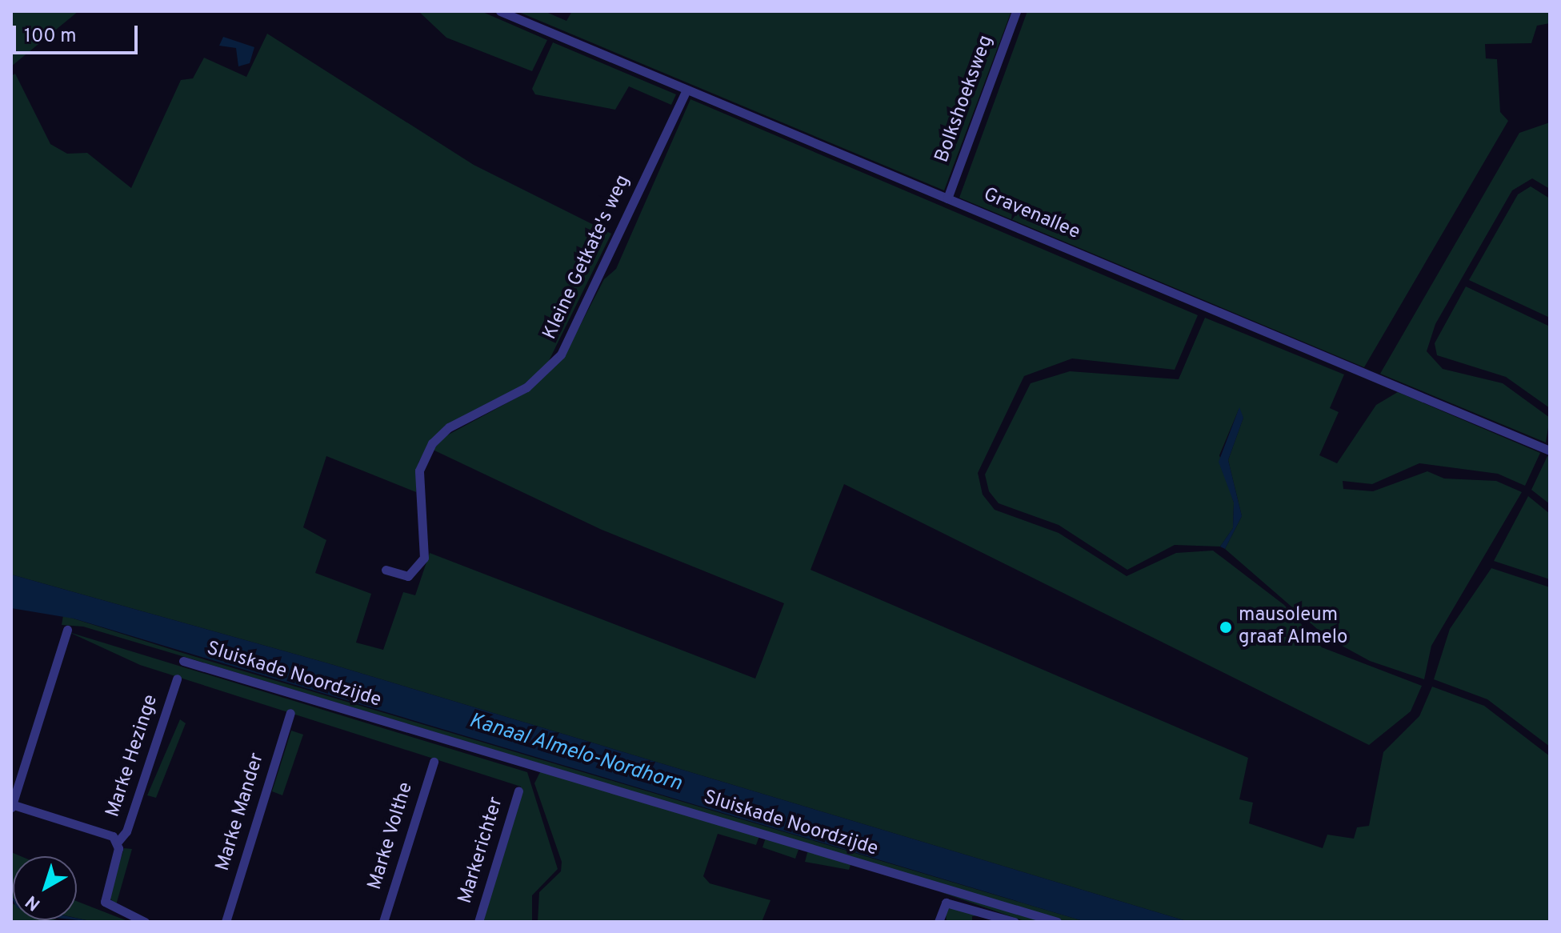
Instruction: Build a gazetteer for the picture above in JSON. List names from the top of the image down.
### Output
{
  "streets": {
    "street": [
      "Bolkshoeksweg",
      "Gravenallee",
      "Kleine Getkate's weg",
      "Sluiskade Noordzijde",
      "Marke Hezinge",
      "Marke Mander",
      "Marke Volthe",
      "Markerichter"
    ]
  },
  "crossings": [
    ["Bolkshoeksweg", "Gravenallee"],
    ["Gravenallee", "Kleine Getkate's weg"]
  ],
  "water": ["Kanaal Almelo-Nordhorn"],
  "places": ["mausoleum graaf Almelo"],
  "scale_bar": "100 m",
  "north": "bottom left"
}
